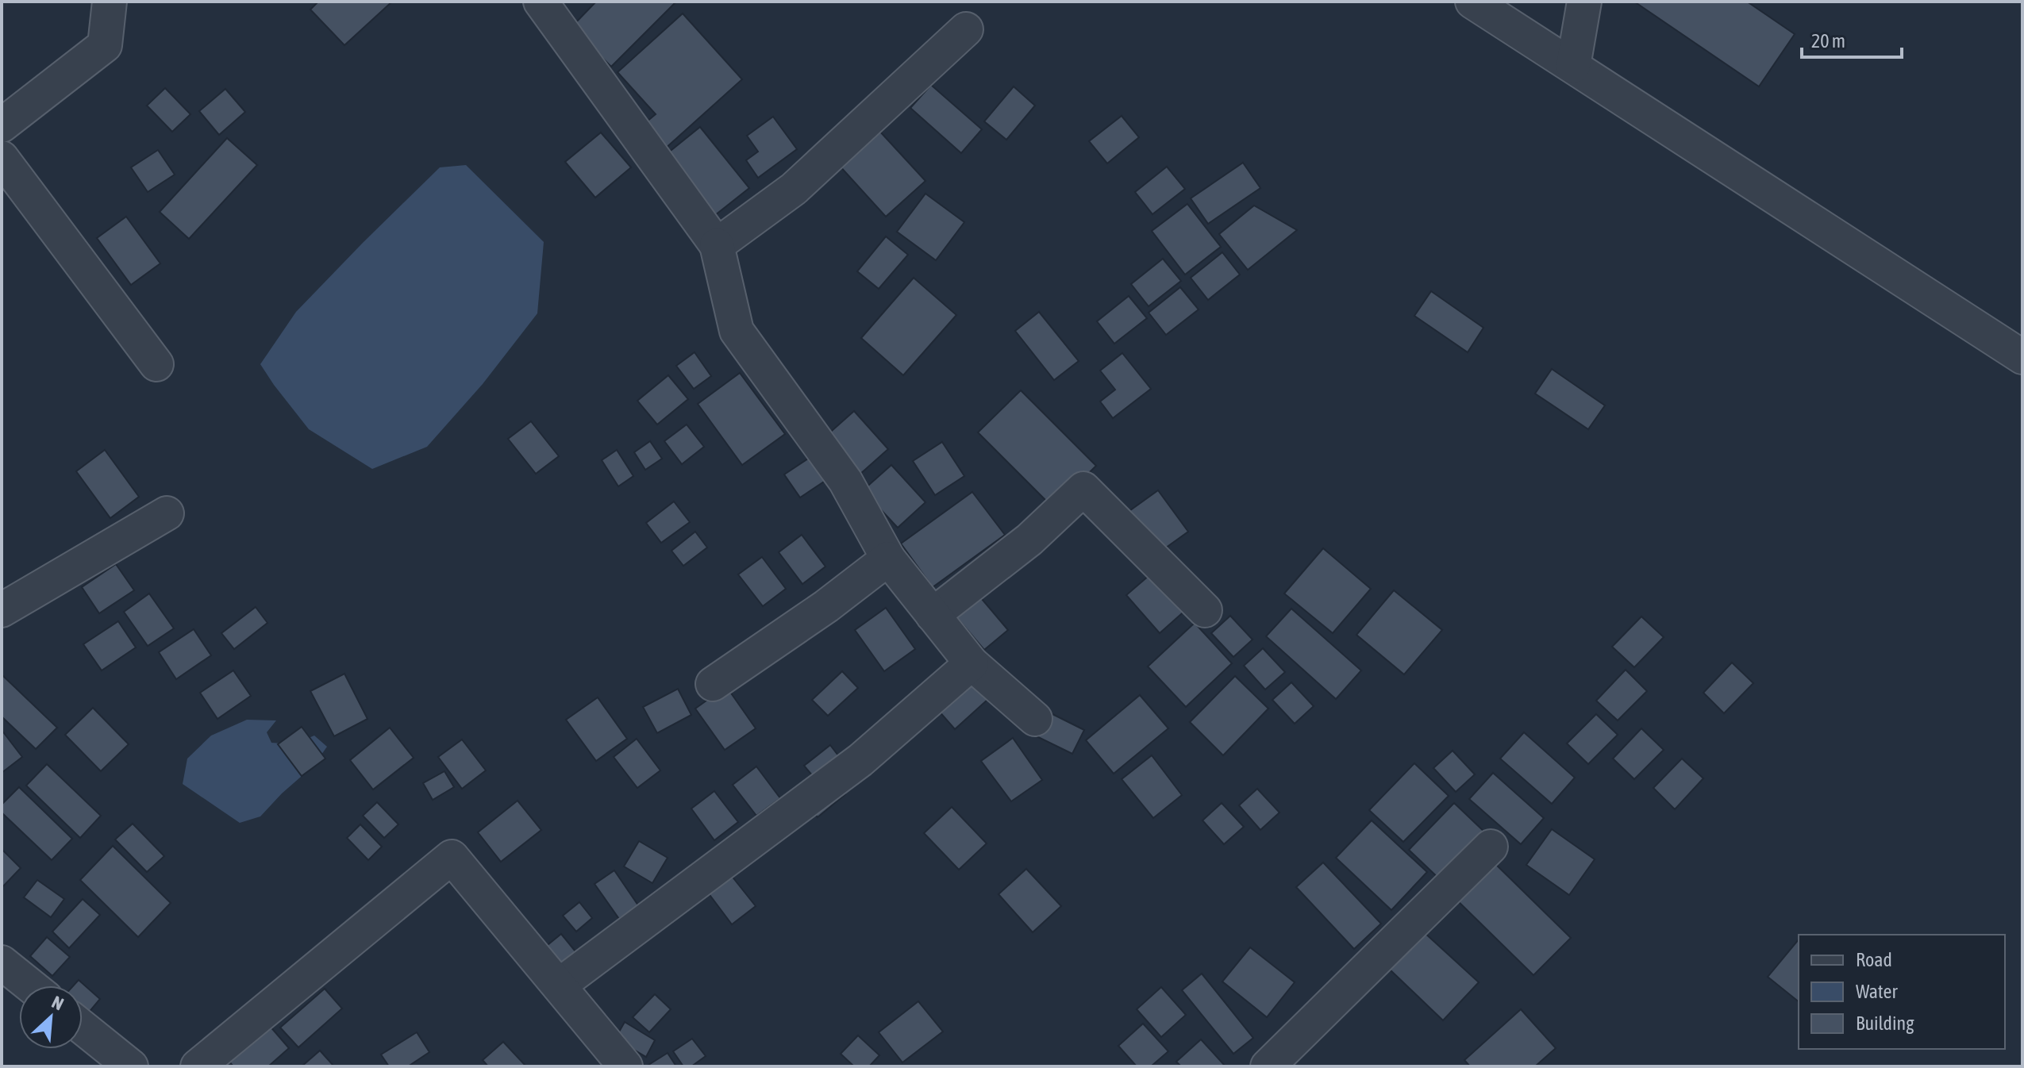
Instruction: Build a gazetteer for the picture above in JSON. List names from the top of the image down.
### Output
{
  "legend": ["Road", "Water", "Building"],
  "scale_bar": "20 m",
  "north": "top right"
}
